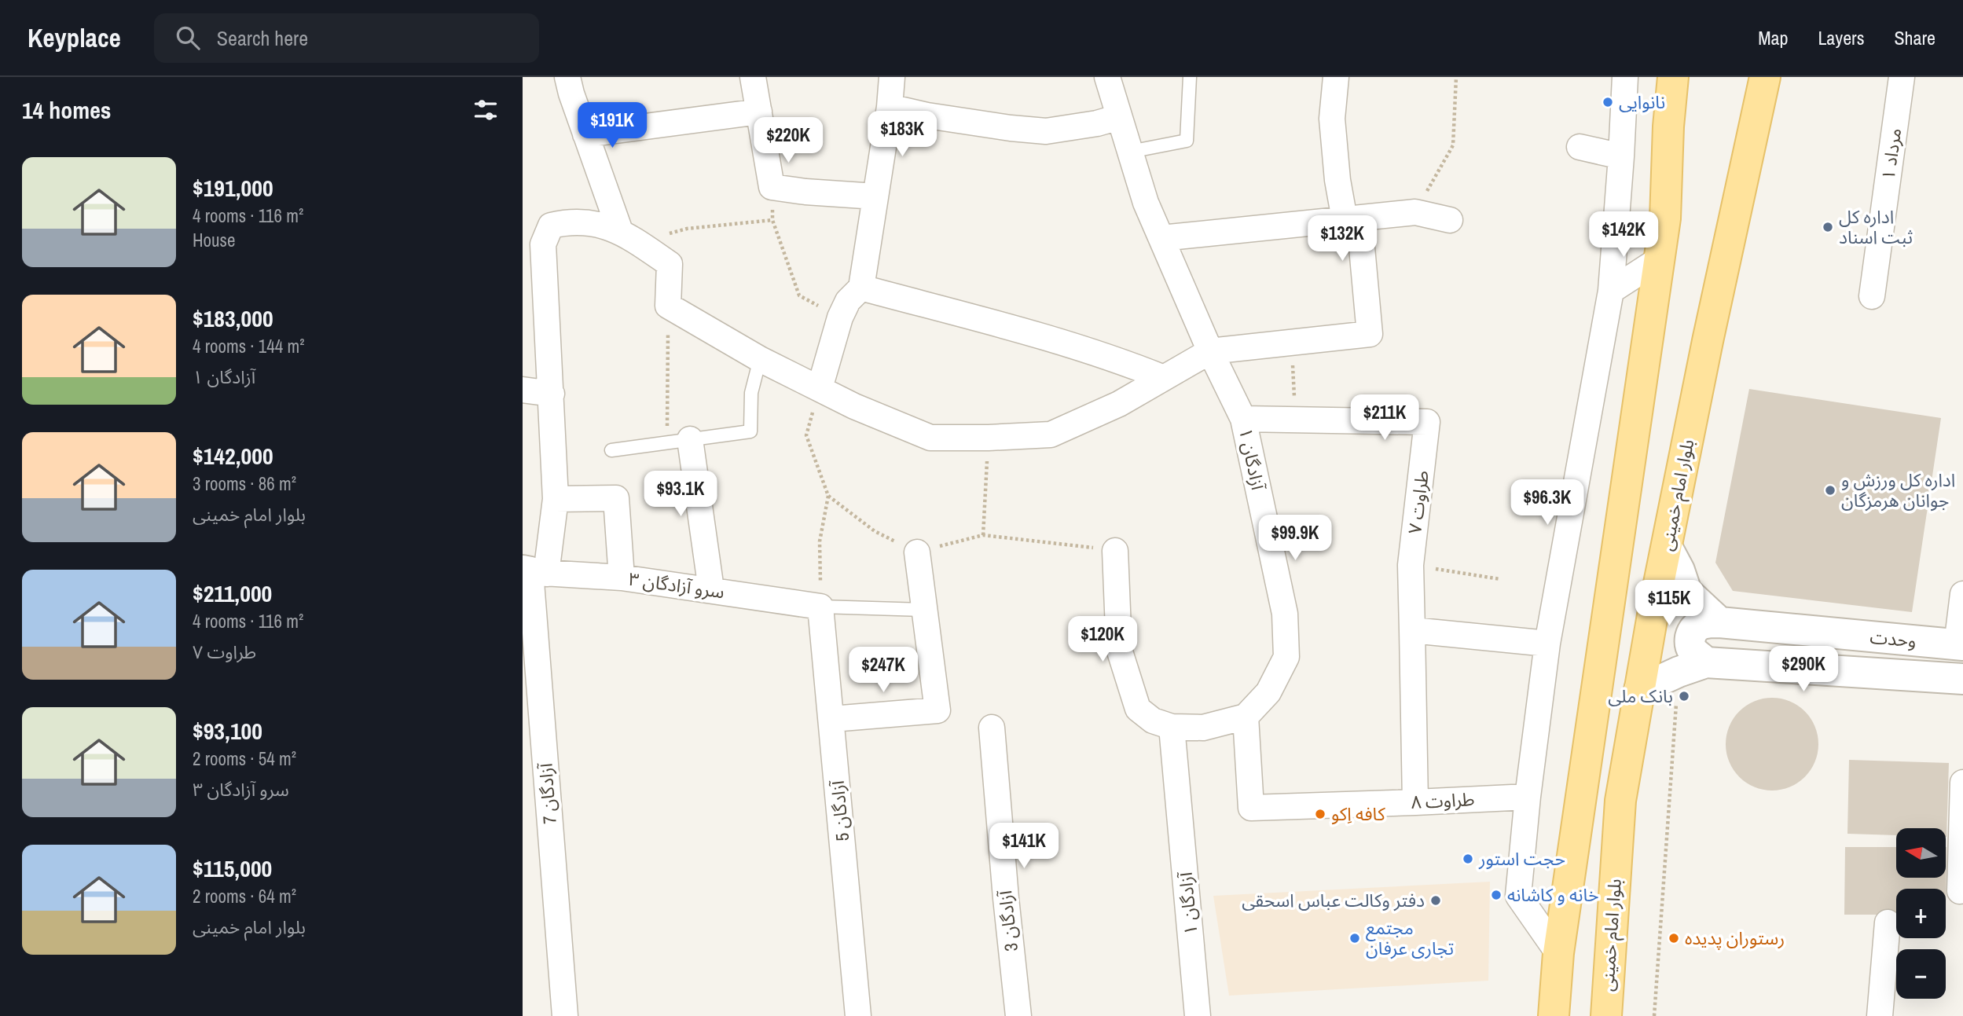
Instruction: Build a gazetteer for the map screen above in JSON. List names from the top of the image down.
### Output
{
  "streets": {
    "main road": ["بلوار امام خمینی"],
    "street": [
      "مرداد ۱",
      "آزادگان ۱",
      "طراوت ۷",
      "سرو آزادگان ۳",
      "وحدت",
      "آزادگان 7",
      "طراوت ۸",
      "آزادگان 5",
      "آزادگان 3"
    ]
  },
  "crossings": [
    ["آزادگان ۱", "طراوت ۷"],
    ["آزادگان ۱", "طراوت ۸"],
    ["بلوار امام خمینی", "وحدت"],
    ["طراوت ۷", "طراوت ۸"],
    ["سرو آزادگان ۳", "آزادگان 7"],
    ["سرو آزادگان ۳", "آزادگان 5"]
  ],
  "places": [
    "نانوایی",
    "اداره کل ثبت اسناد",
    "اداره کل ورزش و جوانان هرمزگان",
    "بانک ملی",
    "کافه اِکو",
    "حجت استور",
    "خانه و کاشانه",
    "دفتر وکالت عباس اسحقی",
    "مجتمع تجاری عرفان",
    "رستوران پدیده"
  ],
  "north": "left",
  "page": {
    "header": "Keyplace",
    "search": "Search here",
    "nav": ["Map", "Layers", "Share"],
    "heading": "14 homes",
    "price": [
      "$191K",
      "$183K",
      "$220K",
      "$142K",
      "$132K",
      "$211K",
      "$93.1K",
      "$96.3K",
      "$99.9K",
      "$115K",
      "$120K",
      "$290K",
      "$247K",
      "$141K"
    ],
    "list": [
      {
        "name": "$191,000",
        "note": "4 rooms · 116 m² · House"
      },
      {
        "name": "$183,000",
        "note": "4 rooms · 144 m² · آزادگان ۱"
      },
      {
        "name": "$142,000",
        "note": "3 rooms · 86 m² · بلوار امام خمینی"
      },
      {
        "name": "$211,000",
        "note": "4 rooms · 116 m² · طراوت ۷"
      },
      {
        "name": "$93,100",
        "note": "2 rooms · 54 m² · سرو آزادگان ۳"
      },
      {
        "name": "$115,000",
        "note": "2 rooms · 64 m² · بلوار امام خمینی"
      }
    ],
    "map_buttons": ["+", "−"]
  }
}
